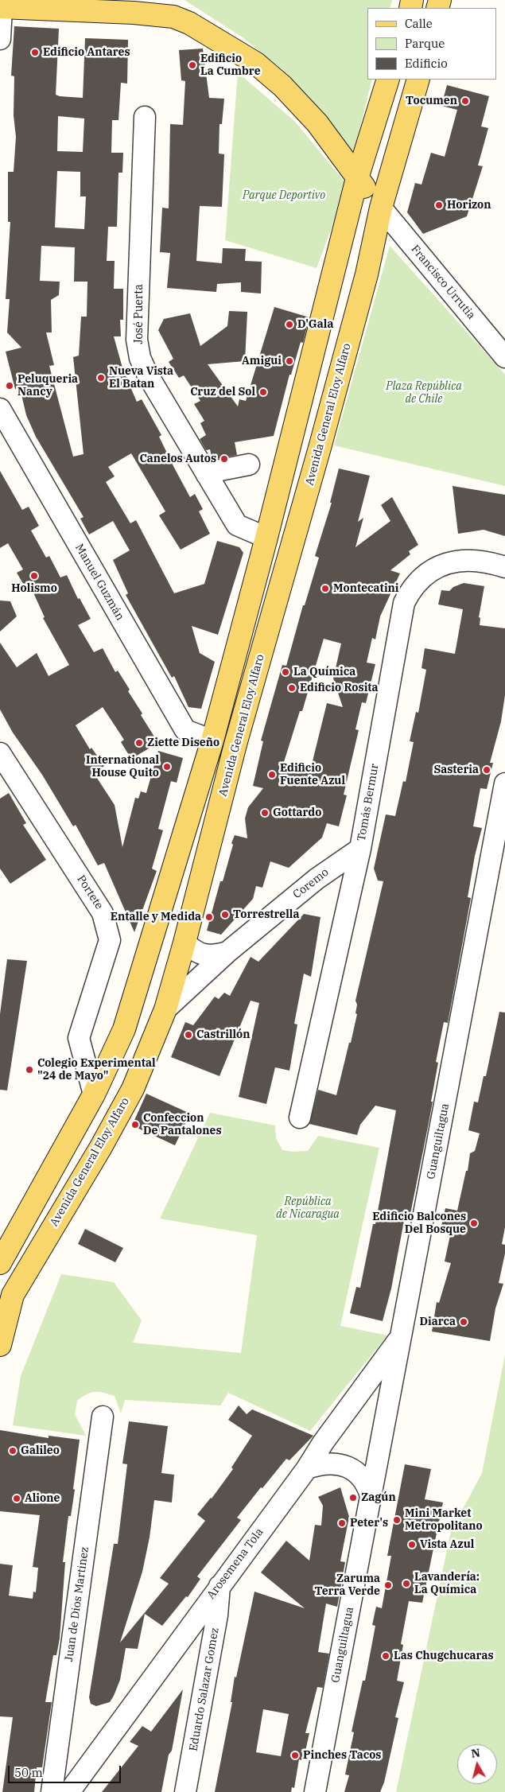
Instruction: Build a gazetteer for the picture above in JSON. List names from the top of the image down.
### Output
{
  "streets": {
    "main road": ["Avenida General Eloy Alfaro"],
    "street": [
      "Francisco Urrutia",
      "José Puerta",
      "Manuel Guzmán",
      "Tomás Bermur",
      "Coremo",
      "Portete",
      "Guanguiltagua",
      "Arosemena Tola",
      "Juan de Dios Martinez",
      "Eduardo Salazar Gomez"
    ]
  },
  "crossings": [
    ["Francisco Urrutia", "Avenida General Eloy Alfaro"],
    ["Avenida General Eloy Alfaro", "Coremo"],
    ["Tomás Bermur", "Coremo"],
    ["Guanguiltagua", "Arosemena Tola"],
    ["Arosemena Tola", "Eduardo Salazar Gomez"]
  ],
  "parks": ["Parque Deportivo", "Plaza República de Chile", "República de Nicaragua"],
  "places": [
    "Edificio Antares",
    "Edificio La Cumbre",
    "Tocumen",
    "Horizon",
    "D'Gala",
    "Amigui",
    "Nueva Vista El Batan",
    "Peluqueria Nancy",
    "Cruz del Sol",
    "Canelos Autos",
    "Holismo",
    "Montecatini",
    "La Química",
    "Edificio Rosita",
    "Ziette Diseño",
    "International House Quito",
    "Sasteria",
    "Edificio Fuente Azul",
    "Gottardo",
    "Torrestrella",
    "Entalle y Medida",
    "Castrillón",
    "Colegio Experimental \"24 de Mayo\"",
    "Confeccion De Pantalones",
    "Edificio Balcones Del Bosque",
    "Diarca",
    "Galileo",
    "Zagún",
    "Alione",
    "Mini Market Metropolitano",
    "Peter's",
    "Vista Azul",
    "Lavandería: La Química",
    "Zaruma Terra Verde",
    "Las Chugchucaras",
    "Pinches Tacos"
  ],
  "legend": ["Calle", "Parque", "Edificio"],
  "scale_bar": "50 m",
  "north": "top"
}
